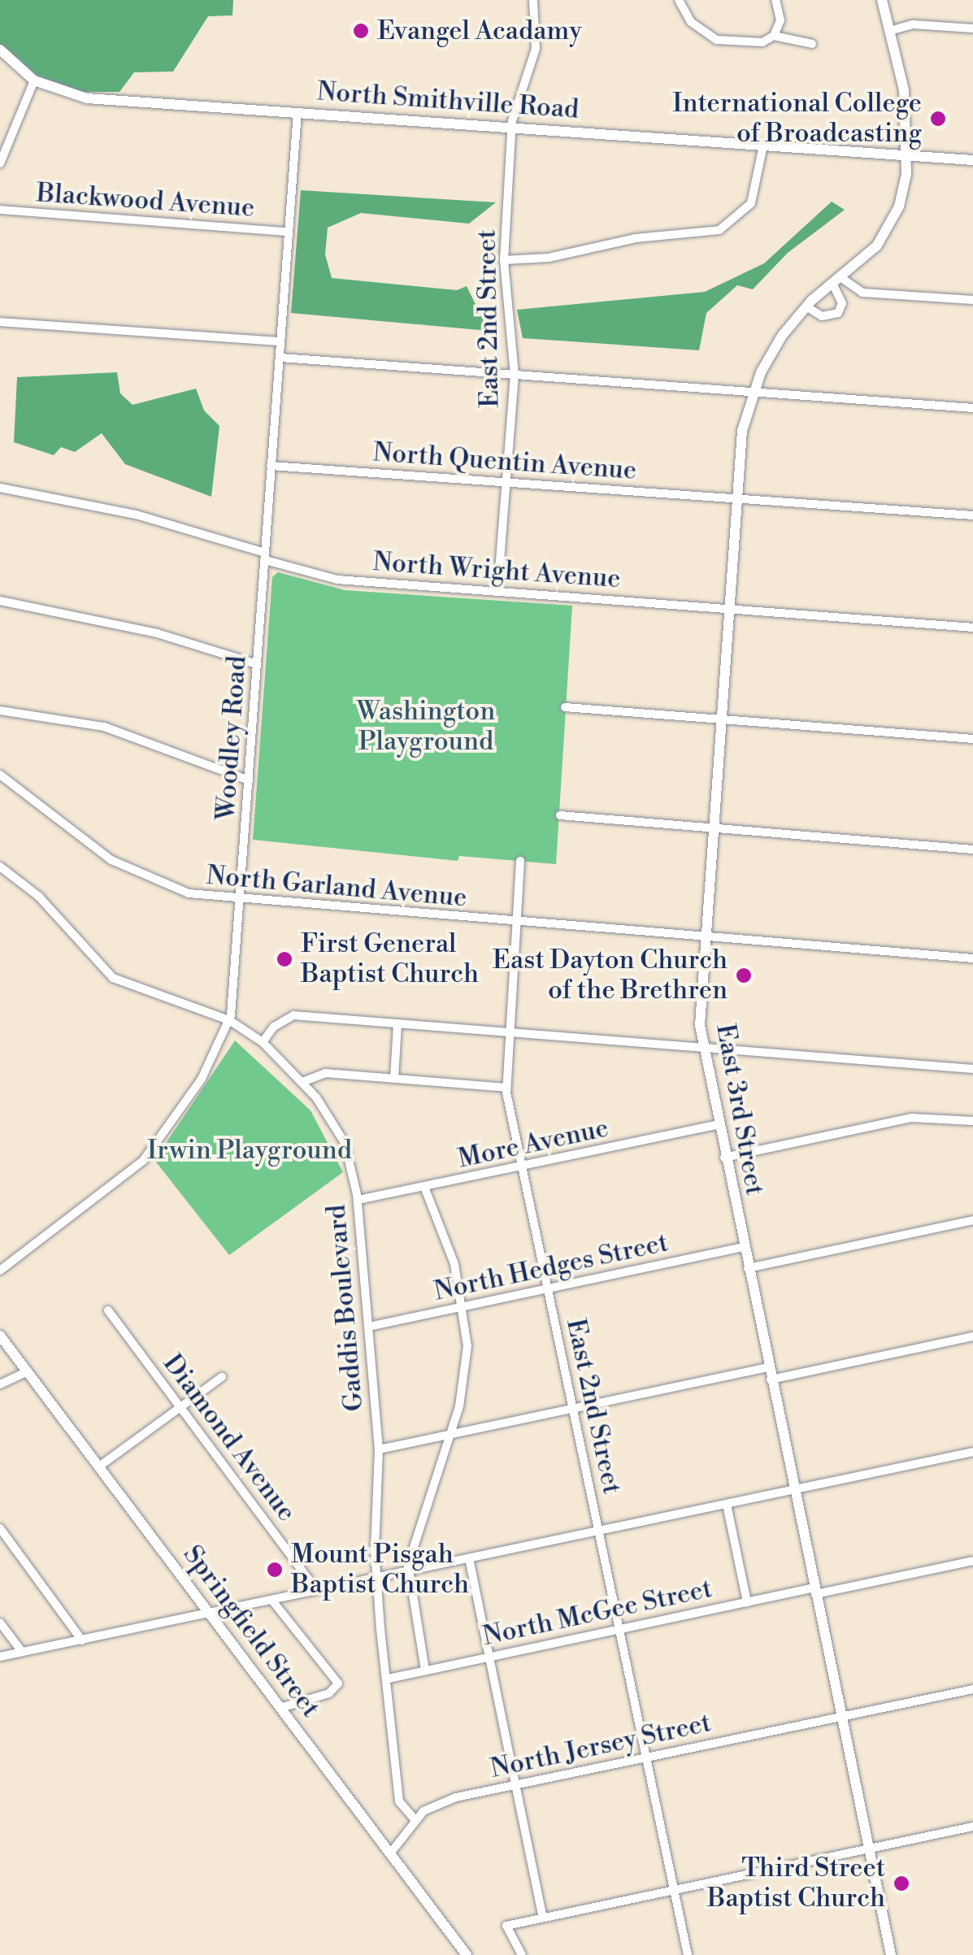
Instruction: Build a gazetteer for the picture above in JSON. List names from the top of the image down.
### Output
{
  "streets": {
    "main road": ["North Smithville Road", "East 3rd Street", "Springfield Street"],
    "street": [
      "Blackwood Avenue",
      "East 2nd Street",
      "North Quentin Avenue",
      "North Wright Avenue",
      "Woodley Road",
      "North Garland Avenue",
      "More Avenue",
      "North Hedges Street",
      "Gaddis Boulevard",
      "Diamond Avenue",
      "North McGee Street",
      "North Jersey Street"
    ]
  },
  "crossings": [
    ["North Smithville Road", "East 2nd Street"],
    ["North Smithville Road", "Woodley Road"],
    ["North Smithville Road", "East 3rd Street"],
    ["Blackwood Avenue", "Woodley Road"],
    ["East 2nd Street", "North Quentin Avenue"],
    ["East 2nd Street", "North Wright Avenue"],
    ["East 2nd Street", "North Garland Avenue"],
    ["East 2nd Street", "More Avenue"],
    ["East 2nd Street", "North Hedges Street"],
    ["East 2nd Street", "North McGee Street"],
    ["East 2nd Street", "North Jersey Street"],
    ["North Quentin Avenue", "Woodley Road"],
    ["North Quentin Avenue", "East 3rd Street"],
    ["North Wright Avenue", "Woodley Road"],
    ["North Wright Avenue", "East 3rd Street"],
    ["Woodley Road", "North Garland Avenue"],
    ["Woodley Road", "Gaddis Boulevard"],
    ["North Garland Avenue", "East 3rd Street"],
    ["East 3rd Street", "More Avenue"],
    ["East 3rd Street", "North Hedges Street"],
    ["East 3rd Street", "North McGee Street"],
    ["East 3rd Street", "North Jersey Street"],
    ["More Avenue", "Gaddis Boulevard"],
    ["North Hedges Street", "Gaddis Boulevard"],
    ["Gaddis Boulevard", "North McGee Street"],
    ["Gaddis Boulevard", "North Jersey Street"],
    ["Springfield Street", "North Jersey Street"]
  ],
  "parks": ["Washington Playground", "Irwin Playground"],
  "places": [
    "Evangel Acadamy",
    "International College of Broadcasting",
    "First General Baptist Church",
    "East Dayton Church of the Brethren",
    "Mount Pisgah Baptist Church",
    "Third Street Baptist Church"
  ]
}
